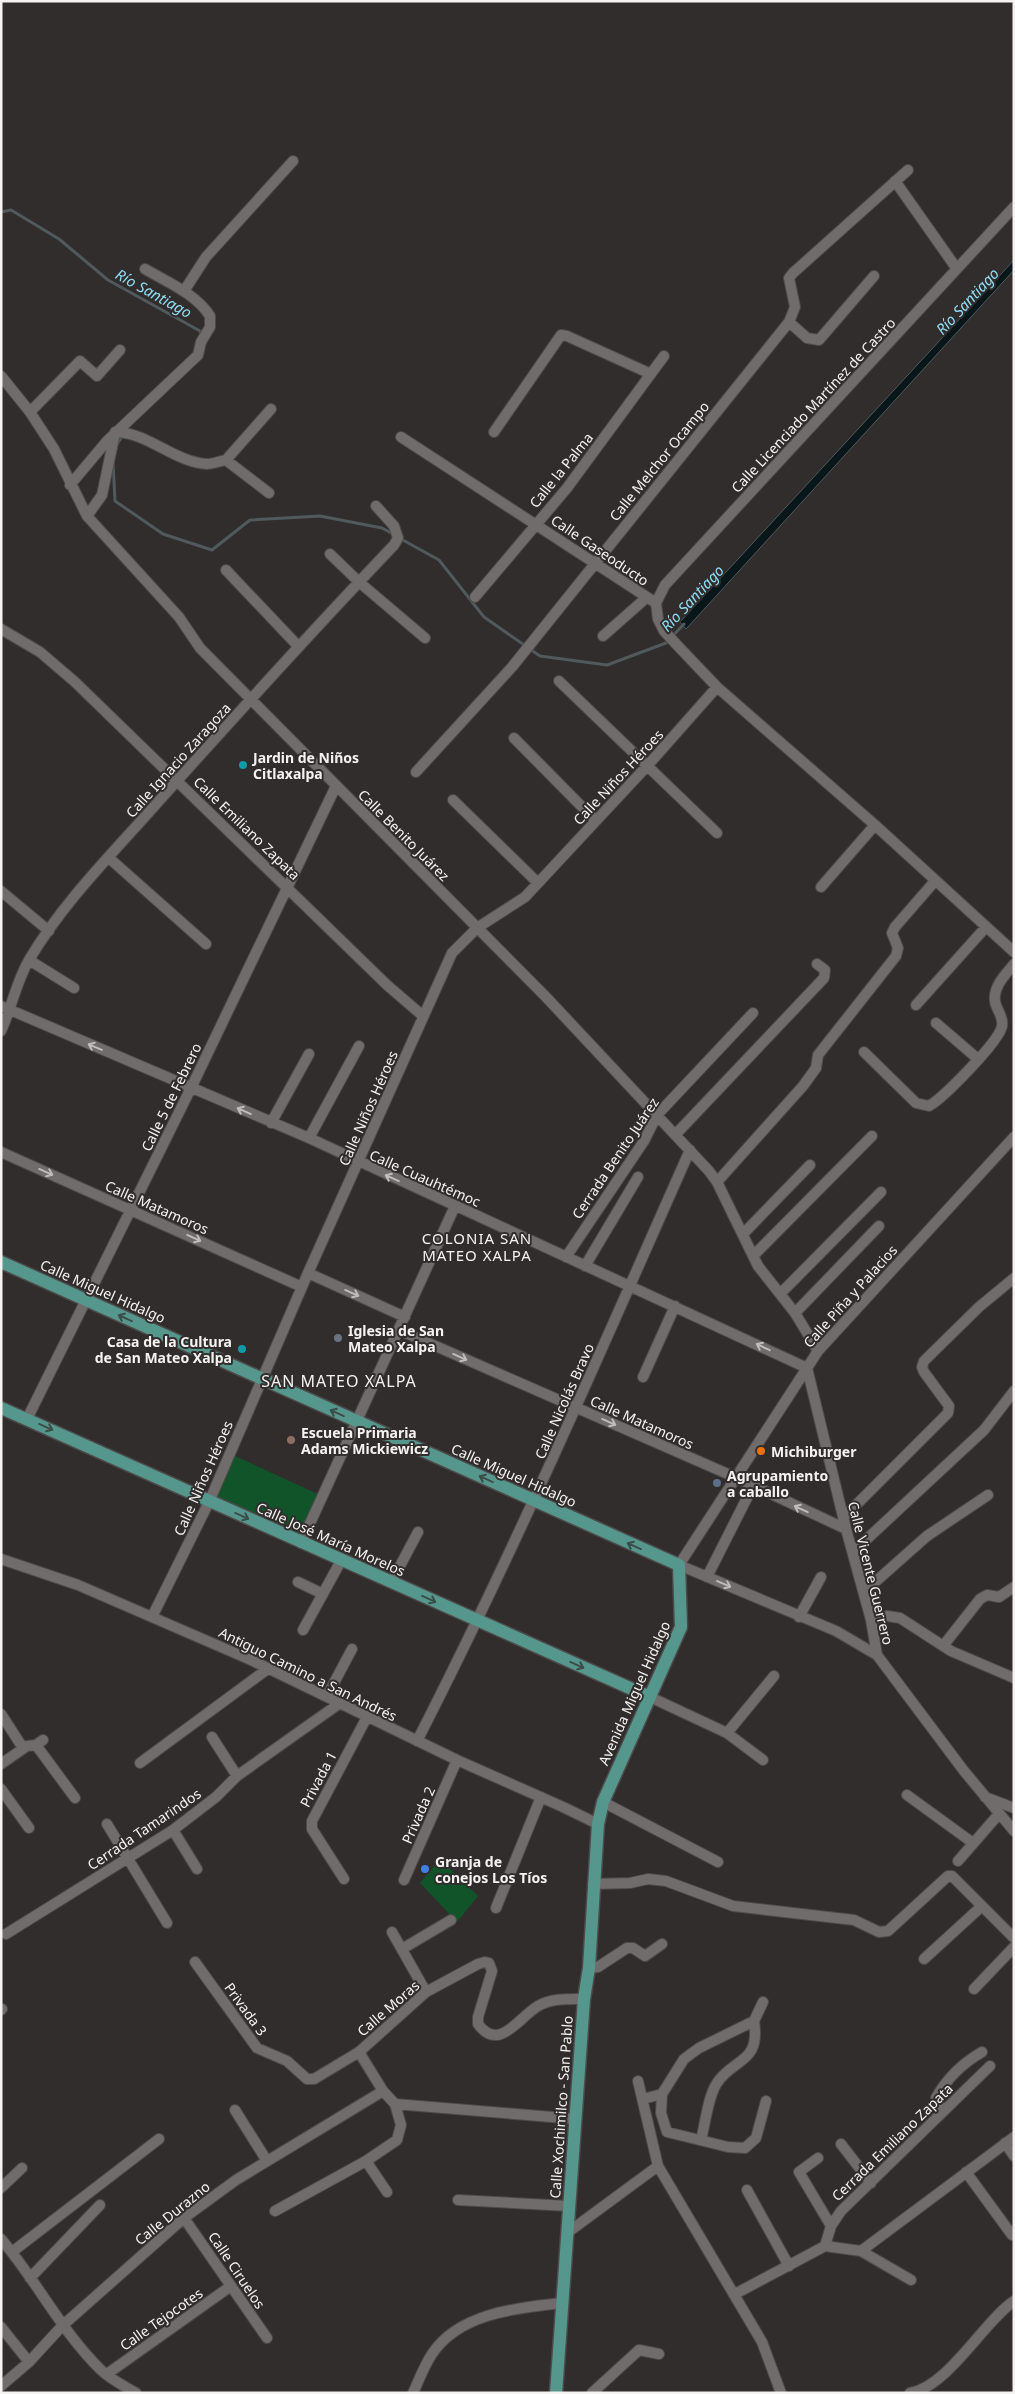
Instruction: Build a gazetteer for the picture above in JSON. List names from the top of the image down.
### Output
{
  "streets": {
    "main road": [
      "Calle Miguel Hidalgo",
      "Calle José María Morelos",
      "Avenida Miguel Hidalgo",
      "Calle Xochimilco - San Pablo"
    ],
    "street": [
      "Calle Licenciado Martínez de Castro",
      "Calle Melchor Ocampo",
      "Calle la Palma",
      "Calle Gaseoducto",
      "Calle Ignacio Zaragoza",
      "Calle Niños Héroes",
      "Calle Emiliano Zapata",
      "Calle Benito Juárez",
      "Calle 5 de Febrero",
      "Cerrada Benito Juárez",
      "Calle Cuauhtémoc",
      "Calle Matamoros",
      "Calle Piña y Palacios",
      "Calle Nicolás Bravo",
      "Calle Vicente Guerrero",
      "Antiguo Camino a San Andrés",
      "Privada 1",
      "Privada 2",
      "Cerrada Tamarindos",
      "Calle Moras",
      "Privada 3",
      "Cerrada Emiliano Zapata",
      "Calle Durazno",
      "Calle Ciruelos",
      "Calle Tejocotes"
    ]
  },
  "crossings": [
    ["Calle Licenciado Martínez de Castro", "Calle Gaseoducto"],
    ["Calle Melchor Ocampo", "Calle Gaseoducto"],
    ["Calle la Palma", "Calle Gaseoducto"],
    ["Calle Ignacio Zaragoza", "Calle Emiliano Zapata"],
    ["Calle Ignacio Zaragoza", "Calle Benito Juárez"],
    ["Calle Ignacio Zaragoza", "Calle Cuauhtémoc"],
    ["Calle Niños Héroes", "Calle Emiliano Zapata"],
    ["Calle Niños Héroes", "Calle Benito Juárez"],
    ["Calle Niños Héroes", "Calle Cuauhtémoc"],
    ["Calle Niños Héroes", "Calle Matamoros"],
    ["Calle Niños Héroes", "Calle Miguel Hidalgo"],
    ["Calle Niños Héroes", "Calle José María Morelos"],
    ["Calle Niños Héroes", "Antiguo Camino a San Andrés"],
    ["Calle Emiliano Zapata", "Calle 5 de Febrero"],
    ["Calle Benito Juárez", "Calle 5 de Febrero"],
    ["Calle Benito Juárez", "Cerrada Benito Juárez"],
    ["Calle Benito Juárez", "Calle Piña y Palacios"],
    ["Calle Benito Juárez", "Calle Nicolás Bravo"],
    ["Calle 5 de Febrero", "Calle Cuauhtémoc"],
    ["Calle 5 de Febrero", "Calle Matamoros"],
    ["Calle 5 de Febrero", "Calle Miguel Hidalgo"],
    ["Calle 5 de Febrero", "Calle José María Morelos"],
    ["Cerrada Benito Juárez", "Calle Cuauhtémoc"],
    ["Calle Cuauhtémoc", "Calle Piña y Palacios"],
    ["Calle Cuauhtémoc", "Calle Nicolás Bravo"],
    ["Calle Cuauhtémoc", "Calle Vicente Guerrero"],
    ["Calle Matamoros", "Calle Piña y Palacios"],
    ["Calle Matamoros", "Calle Nicolás Bravo"],
    ["Calle Matamoros", "Calle Vicente Guerrero"],
    ["Calle Miguel Hidalgo", "Calle Piña y Palacios"],
    ["Calle Miguel Hidalgo", "Calle Nicolás Bravo"],
    ["Calle Miguel Hidalgo", "Calle Vicente Guerrero"],
    ["Calle Miguel Hidalgo", "Avenida Miguel Hidalgo"],
    ["Calle Piña y Palacios", "Calle Vicente Guerrero"],
    ["Calle Piña y Palacios", "Avenida Miguel Hidalgo"],
    ["Calle Nicolás Bravo", "Calle José María Morelos"],
    ["Calle Nicolás Bravo", "Antiguo Camino a San Andrés"],
    ["Calle José María Morelos", "Avenida Miguel Hidalgo"],
    ["Antiguo Camino a San Andrés", "Avenida Miguel Hidalgo"],
    ["Antiguo Camino a San Andrés", "Privada 1"],
    ["Antiguo Camino a San Andrés", "Privada 2"],
    ["Antiguo Camino a San Andrés", "Cerrada Tamarindos"],
    ["Antiguo Camino a San Andrés", "Calle Xochimilco - San Pablo"],
    ["Avenida Miguel Hidalgo", "Calle Xochimilco - San Pablo"],
    ["Calle Moras", "Privada 3"],
    ["Calle Moras", "Calle Xochimilco - San Pablo"],
    ["Calle Moras", "Calle Durazno"],
    ["Calle Durazno", "Calle Ciruelos"],
    ["Calle Ciruelos", "Calle Tejocotes"]
  ],
  "one_way": ["Calle Cuauhtémoc", "Calle José María Morelos"],
  "districts": ["COLONIA SAN MATEO XALPA", "SAN MATEO XALPA"],
  "water": ["Río Santiago"],
  "places": [
    "Jardin de Niños Citlaxalpa",
    "Iglesia de San Mateo Xalpa",
    "Casa de la Cultura de San Mateo Xalpa",
    "Escuela Primaria Adams Mickiewicz",
    "Michiburger",
    "Agrupamiento a caballo",
    "Granja de conejos Los Tíos"
  ]
}
